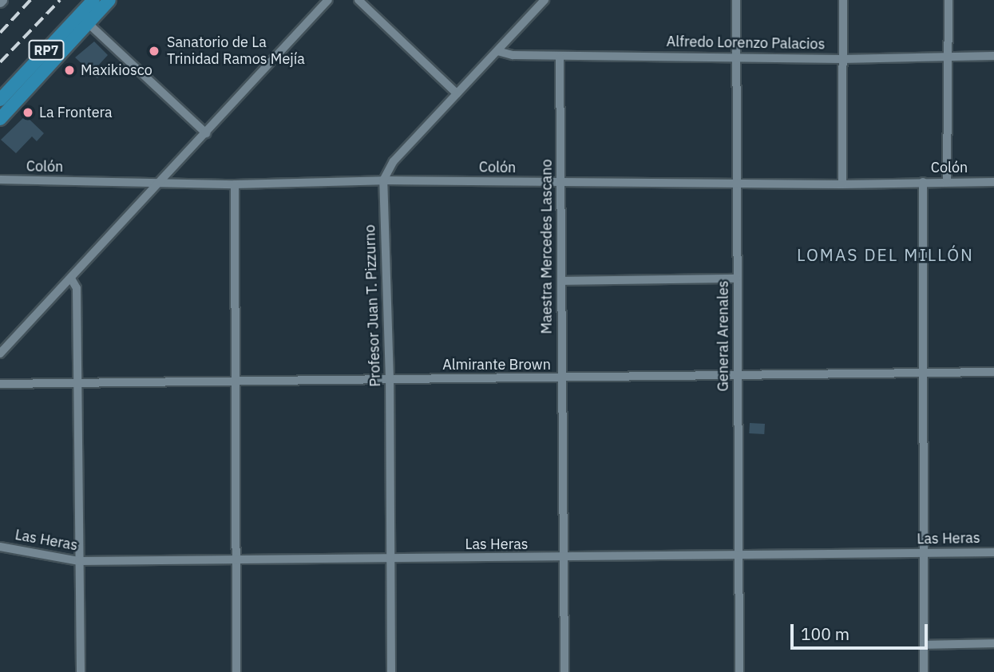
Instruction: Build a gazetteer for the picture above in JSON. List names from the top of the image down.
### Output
{
  "streets": {
    "main road": ["RP7"],
    "street": [
      "Alfredo Lorenzo Palacios",
      "Colón",
      "Maestra Mercedes Lascano",
      "Profesor Juan T. Pizzurno",
      "General Arenales",
      "Almirante Brown",
      "Las Heras"
    ]
  },
  "crossings": [
    ["Alfredo Lorenzo Palacios", "Maestra Mercedes Lascano"],
    ["Alfredo Lorenzo Palacios", "General Arenales"],
    ["Colón", "Maestra Mercedes Lascano"],
    ["Colón", "Profesor Juan T. Pizzurno"],
    ["Colón", "General Arenales"],
    ["Maestra Mercedes Lascano", "Almirante Brown"],
    ["Maestra Mercedes Lascano", "Las Heras"],
    ["Profesor Juan T. Pizzurno", "Almirante Brown"],
    ["Profesor Juan T. Pizzurno", "Las Heras"],
    ["General Arenales", "Almirante Brown"],
    ["General Arenales", "Las Heras"]
  ],
  "districts": ["LOMAS DEL MILLÓN"],
  "places": ["Sanatorio de La Trinidad Ramos Mejía", "Maxikiosco", "La Frontera"],
  "scale_bar": "100 m"
}
